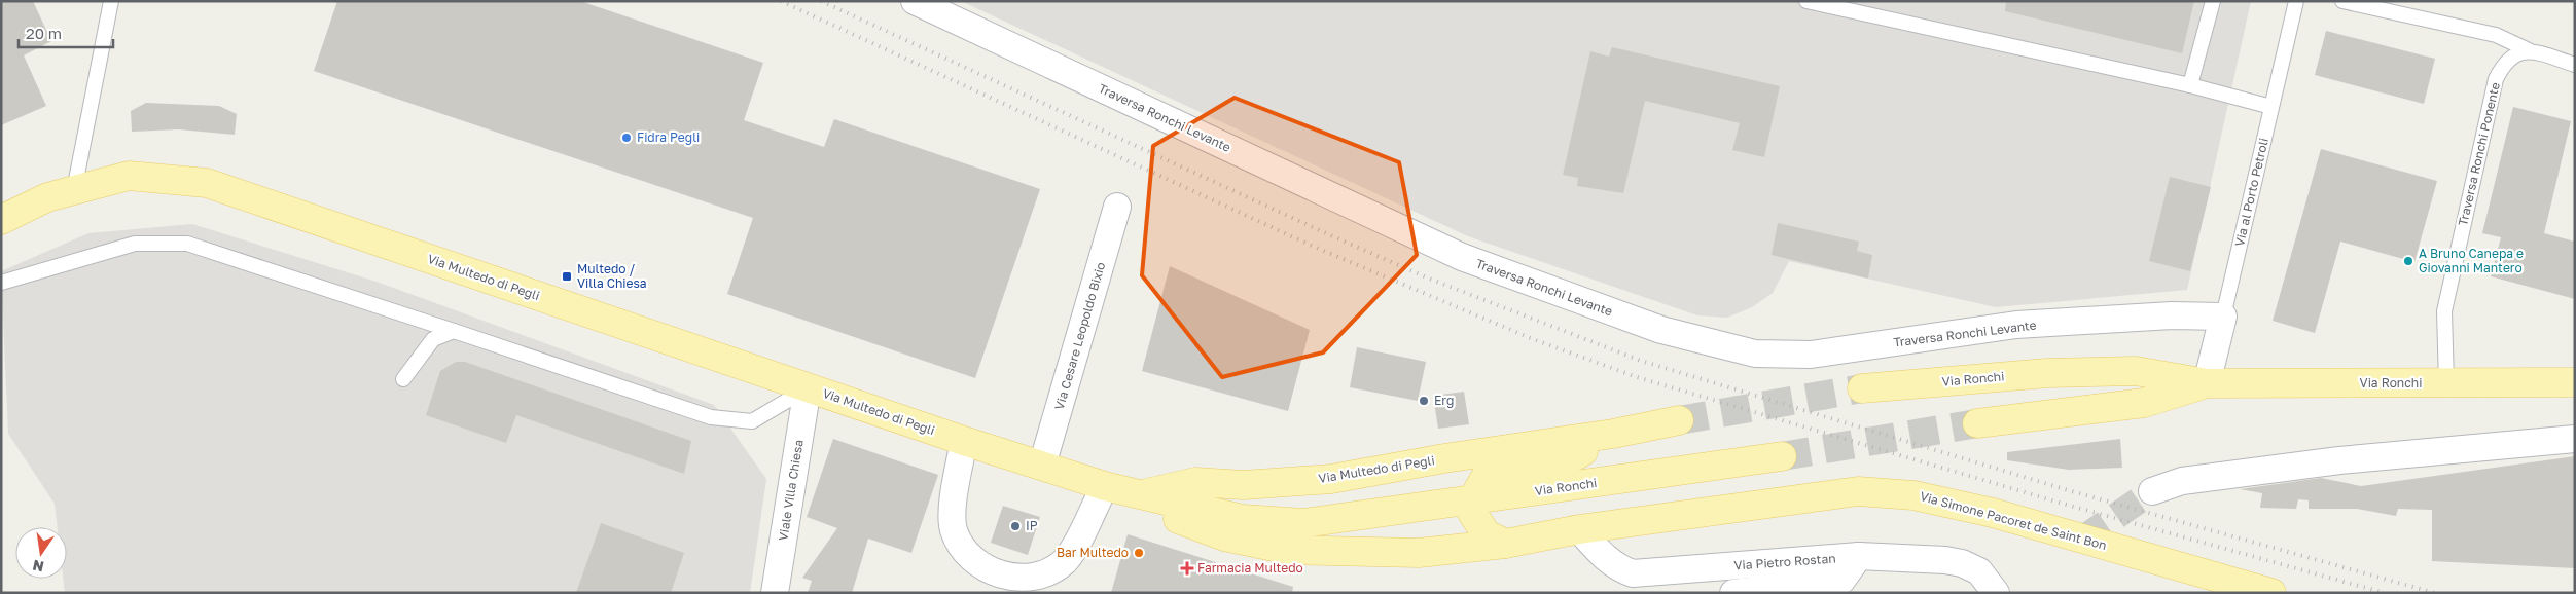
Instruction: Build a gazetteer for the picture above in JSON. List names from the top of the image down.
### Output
{
  "streets": {
    "main road": ["Via Multedo di Pegli", "Via Ronchi", "Via Simone Pacoret de Saint Bon"],
    "street": [
      "Traversa Ronchi Levante",
      "Via al Porto Petroli",
      "Via Cesare Leopoldo Bixio",
      "Viale Villa Chiesa",
      "Via Pietro Rostan"
    ],
    "lane": ["Traversa Ronchi Ponente"]
  },
  "crossings": [
    ["Traversa Ronchi Levante", "Via al Porto Petroli"],
    ["Traversa Ronchi Ponente", "Via Ronchi"],
    ["Via al Porto Petroli", "Via Ronchi"],
    ["Via Multedo di Pegli", "Via Cesare Leopoldo Bixio"],
    ["Via Multedo di Pegli", "Via Ronchi"],
    ["Via Multedo di Pegli", "Viale Villa Chiesa"],
    ["Via Multedo di Pegli", "Via Simone Pacoret de Saint Bon"],
    ["Via Simone Pacoret de Saint Bon", "Via Pietro Rostan"]
  ],
  "places": {
    "other": [
      "Fidra Pegli",
      "A Bruno Canepa e Giovanni Mantero",
      "Erg",
      "IP",
      "Bar Multedo"
    ],
    "transit": ["Multedo / Villa Chiesa"],
    "health": ["Farmacia Multedo"]
  },
  "scale_bar": "20 m",
  "north": "bottom"
}
